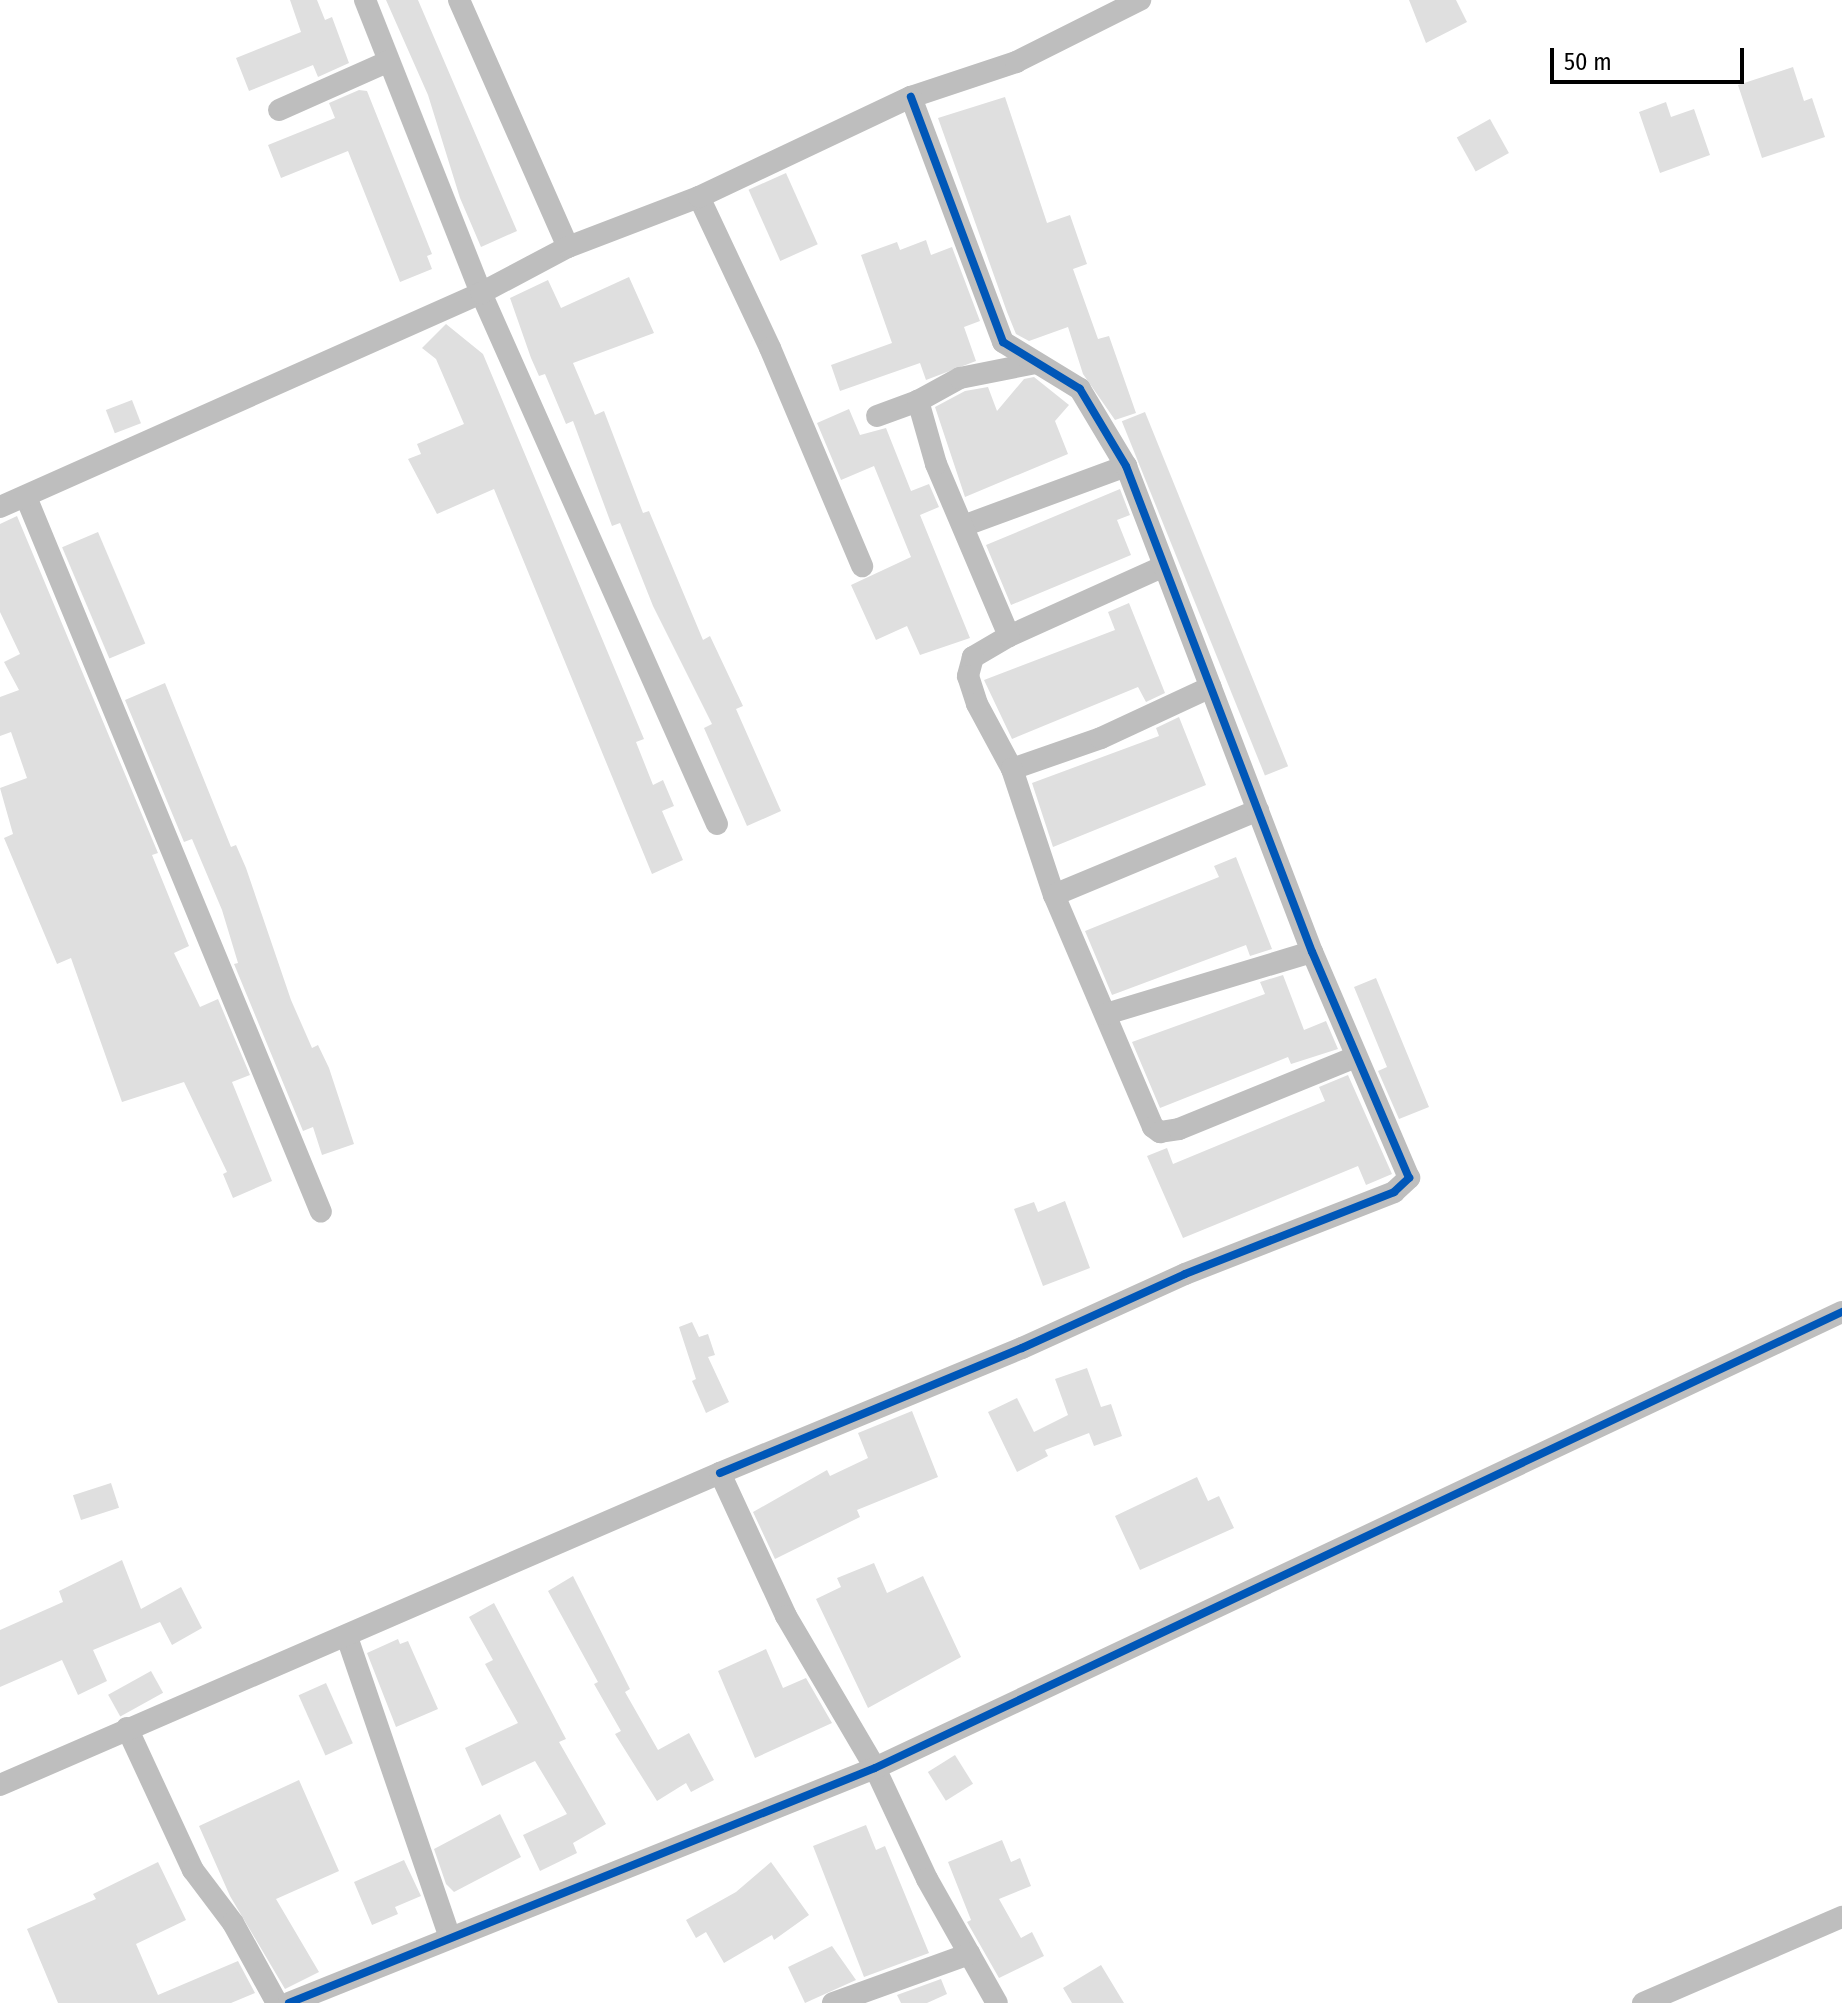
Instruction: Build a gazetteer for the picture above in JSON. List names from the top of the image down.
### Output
{
  "scale_bar": "50 m"
}
